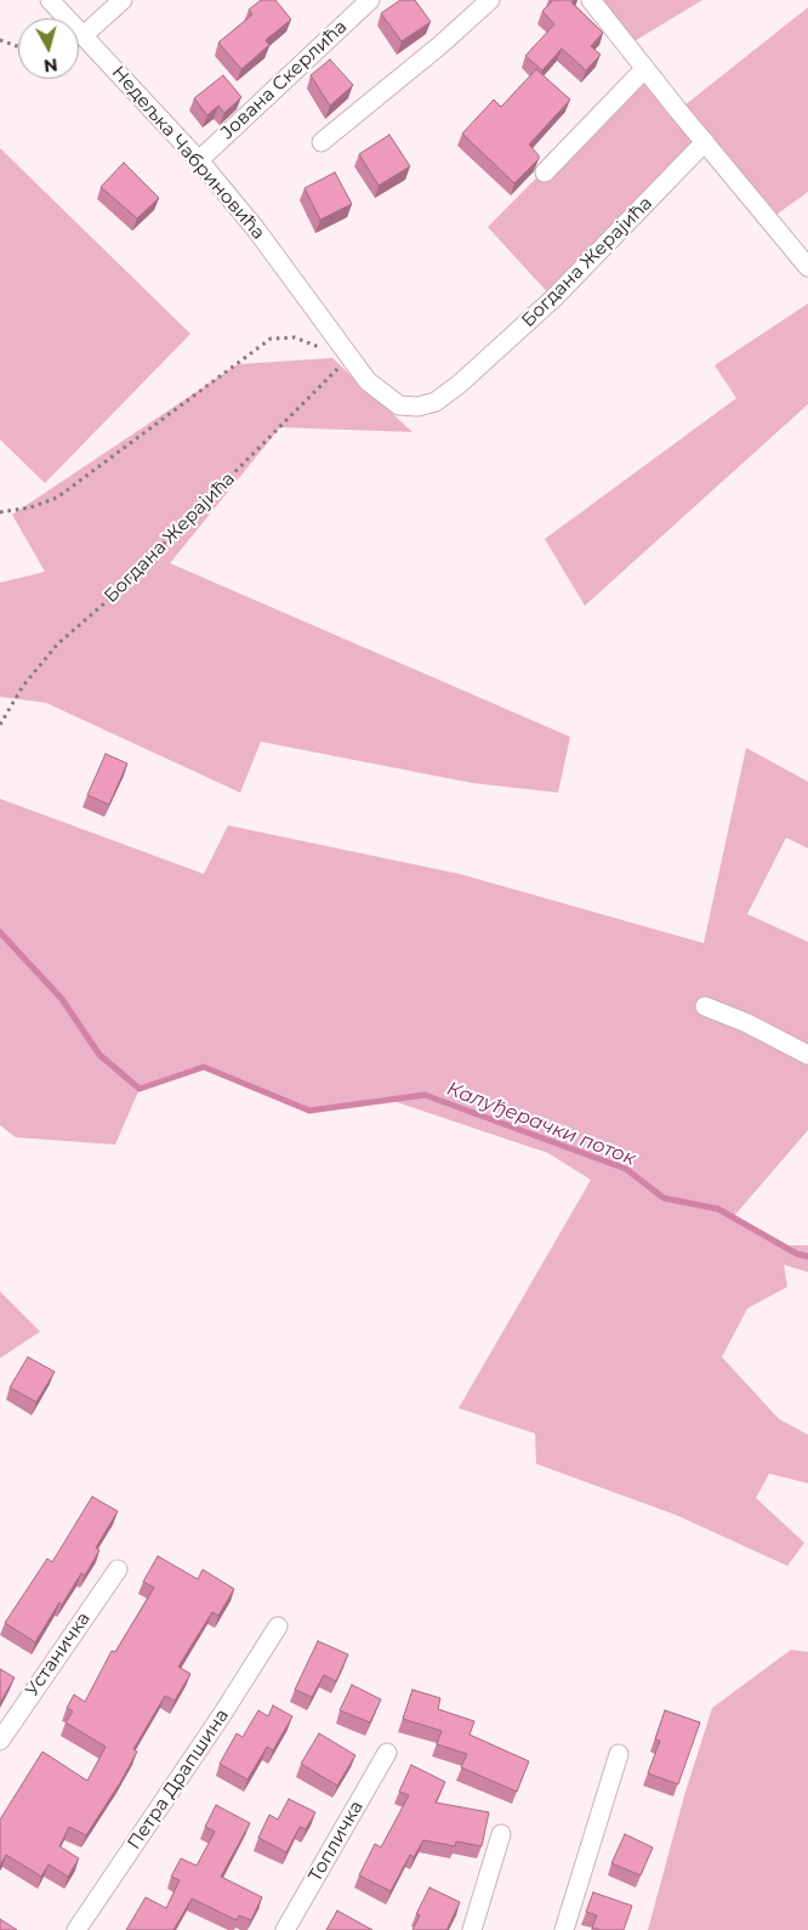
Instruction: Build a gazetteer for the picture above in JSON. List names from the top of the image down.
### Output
{
  "streets": {
    "street": [
      "Јована Скерлића",
      "Недељка Чабриновића",
      "Богдана Жерајића",
      "Устаничка",
      "Петра Драпшина",
      "Топличка"
    ]
  },
  "crossings": [
    ["Јована Скерлића", "Недељка Чабриновића"],
    ["Недељка Чабриновића", "Богдана Жерајића"]
  ],
  "water": ["Калуђерачки поток"],
  "north": "bottom"
}
